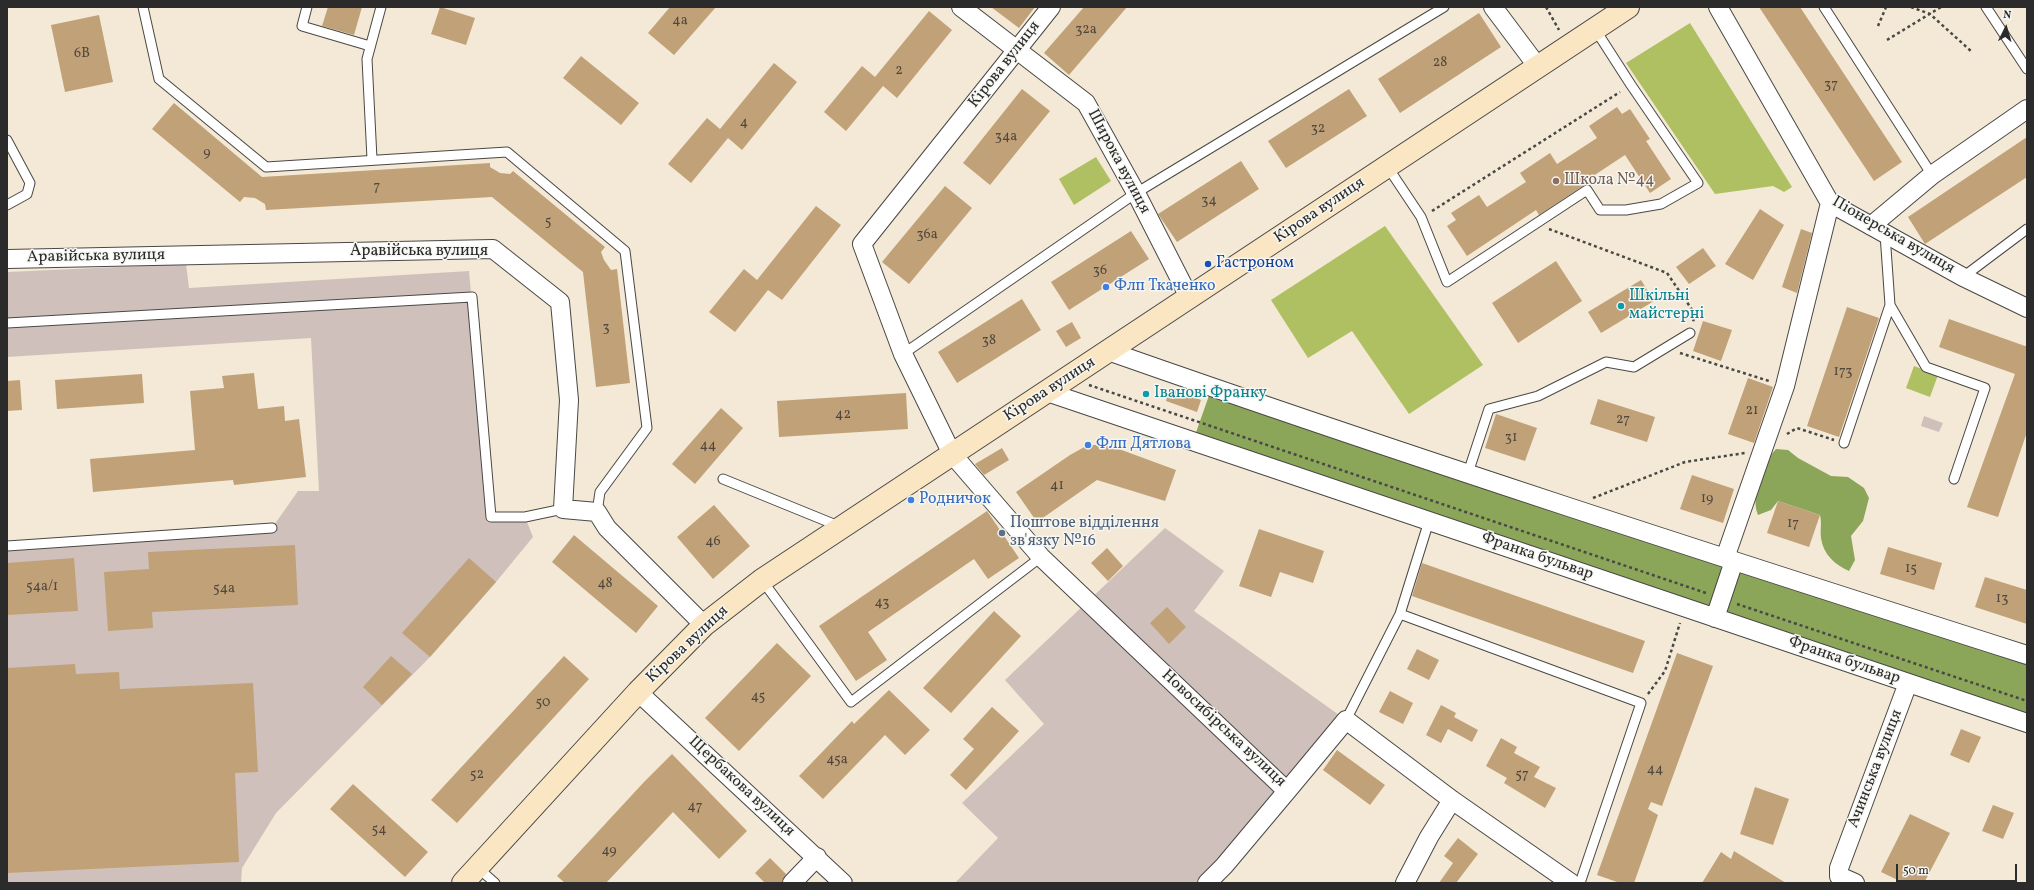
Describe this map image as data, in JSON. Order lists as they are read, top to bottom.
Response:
{
  "streets": {
    "street": [
      "Кірова вулиця",
      "Широка вулиця",
      "Піонерська вулиця",
      "Аравійська вулиця",
      "Франка бульвар",
      "Новосибірська вулиця",
      "Ачинська вулиця",
      "Щербакова вулиця"
    ]
  },
  "crossings": [
    ["Кірова вулиця", "Широка вулиця"],
    ["Кірова вулиця", "Франка бульвар"],
    ["Кірова вулиця", "Новосибірська вулиця"],
    ["Кірова вулиця", "Щербакова вулиця"],
    ["Франка бульвар", "Ачинська вулиця"]
  ],
  "places": [
    "Школа №44",
    "Гастроном",
    "Флп Ткаченко",
    "Шкільні майстерні",
    "Іванові Франку",
    "Флп Дятлова",
    "Родничок",
    "Поштове відділення зв'язку №16"
  ],
  "house_numbers": [
    "4а",
    "32а",
    "6В",
    "28",
    "2",
    "37",
    "4",
    "32",
    "34а",
    "9",
    "7",
    "34",
    "5",
    "36а",
    "36",
    "3",
    "38",
    "173",
    "21",
    "42",
    "27",
    "31",
    "44",
    "41",
    "19",
    "17",
    "46",
    "15",
    "48",
    "54а/1",
    "54а",
    "13",
    "43",
    "45",
    "50",
    "45а",
    "44",
    "52",
    "57",
    "47",
    "54",
    "49"
  ],
  "scale_bar": "50 m",
  "north": "top"
}
